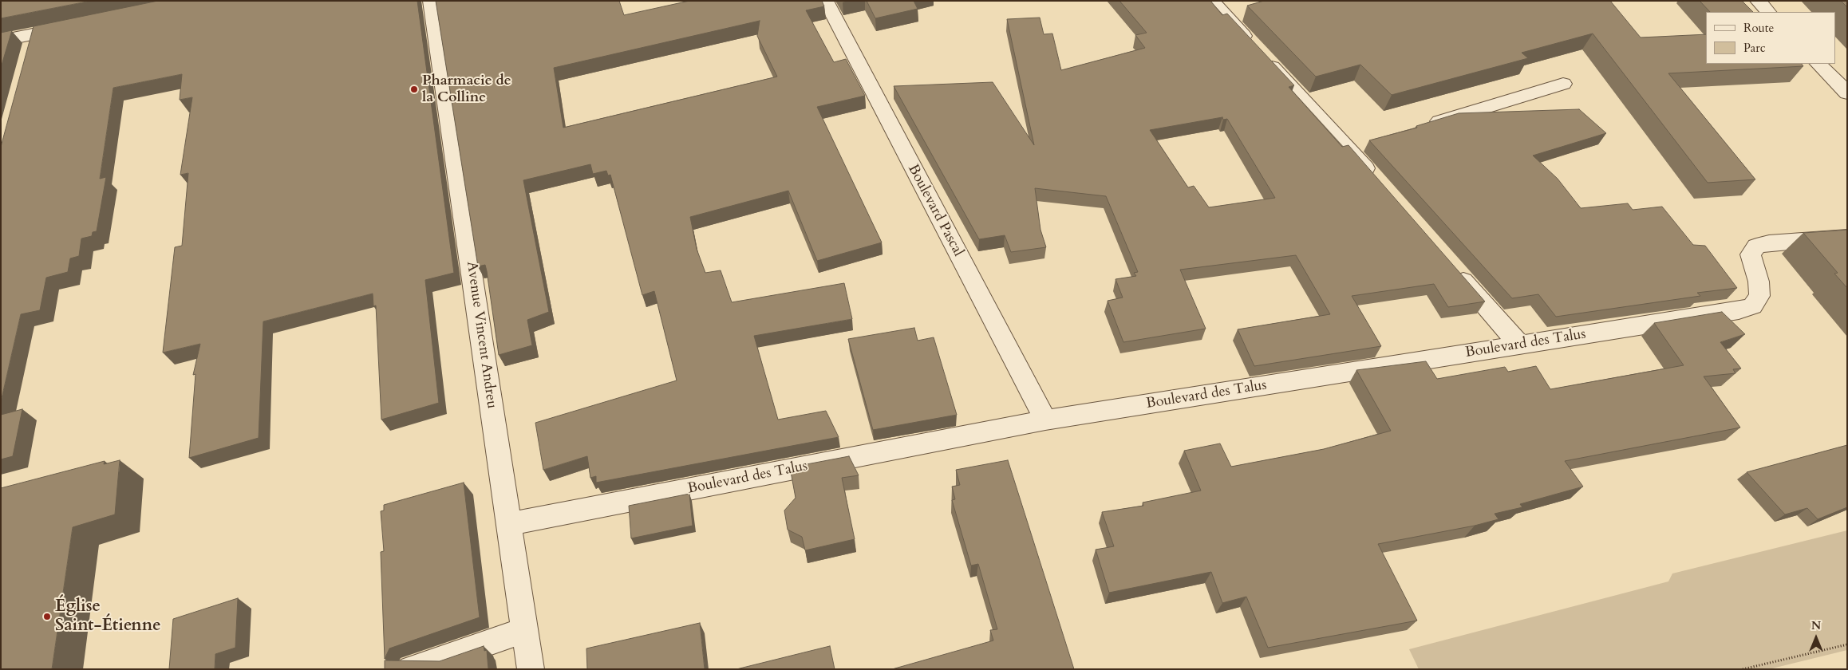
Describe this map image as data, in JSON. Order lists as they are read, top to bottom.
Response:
{
  "streets": {
    "street": ["Boulevard Pascal", "Avenue Vincent Andreu", "Boulevard des Talus"]
  },
  "crossings": [
    ["Boulevard Pascal", "Boulevard des Talus"],
    ["Avenue Vincent Andreu", "Boulevard des Talus"]
  ],
  "places": ["Pharmacie de la Colline", "Église Saint-Étienne"],
  "legend": ["Route", "Parc"],
  "north": "top"
}
